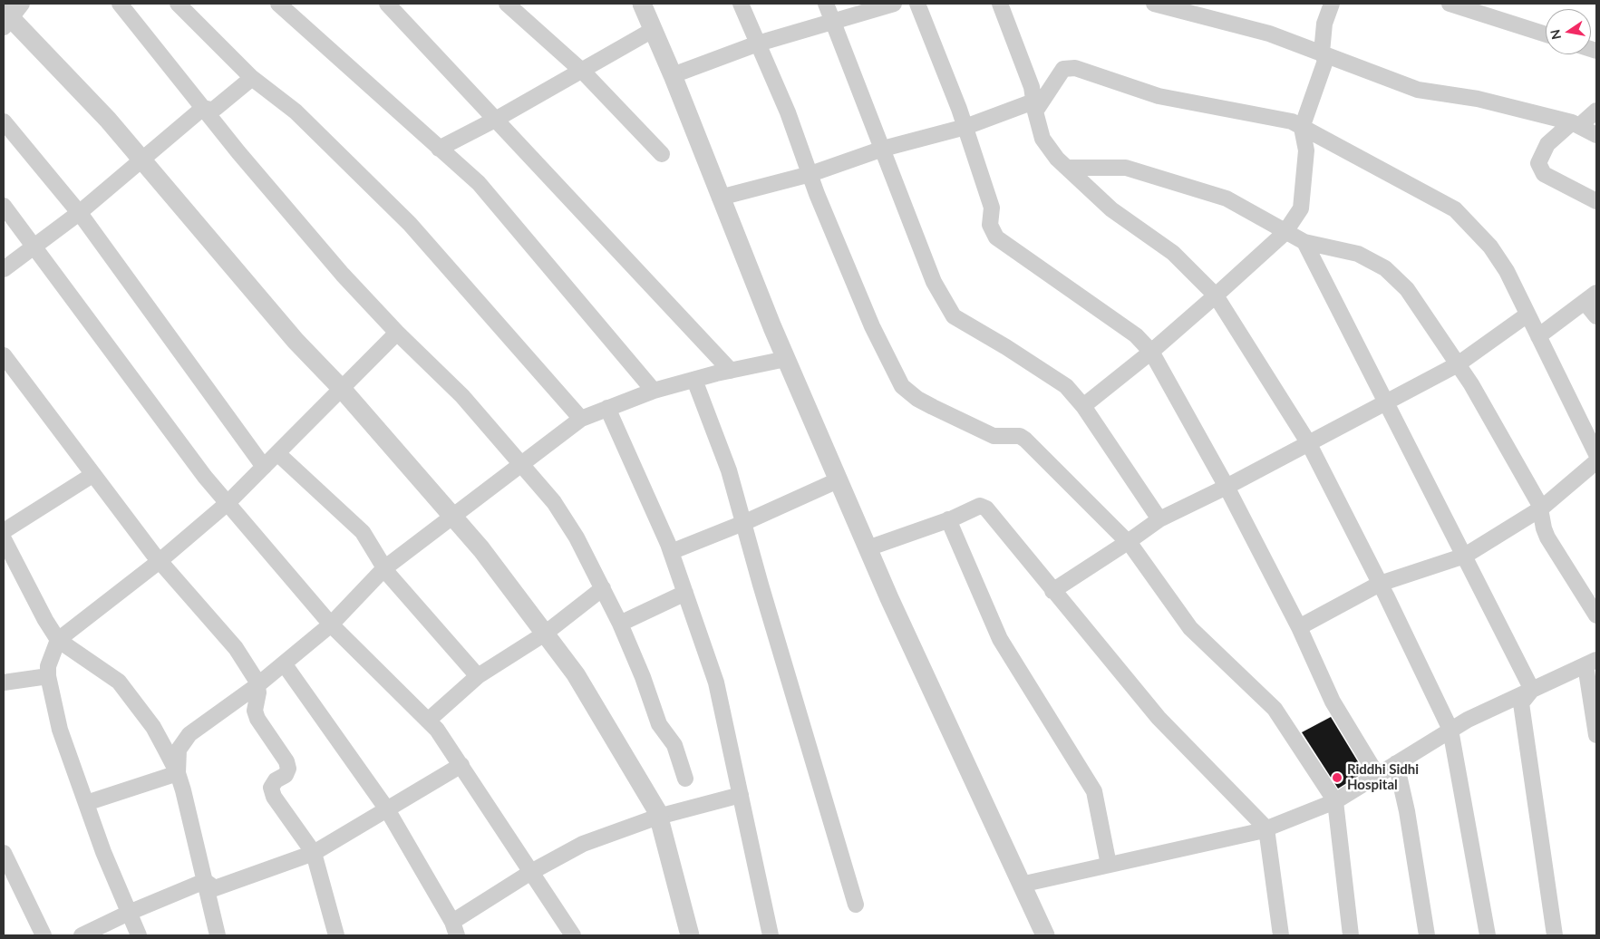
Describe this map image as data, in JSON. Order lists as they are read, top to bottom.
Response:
{
  "places": ["Riddhi Sidhi Hospital"],
  "north": "left"
}
